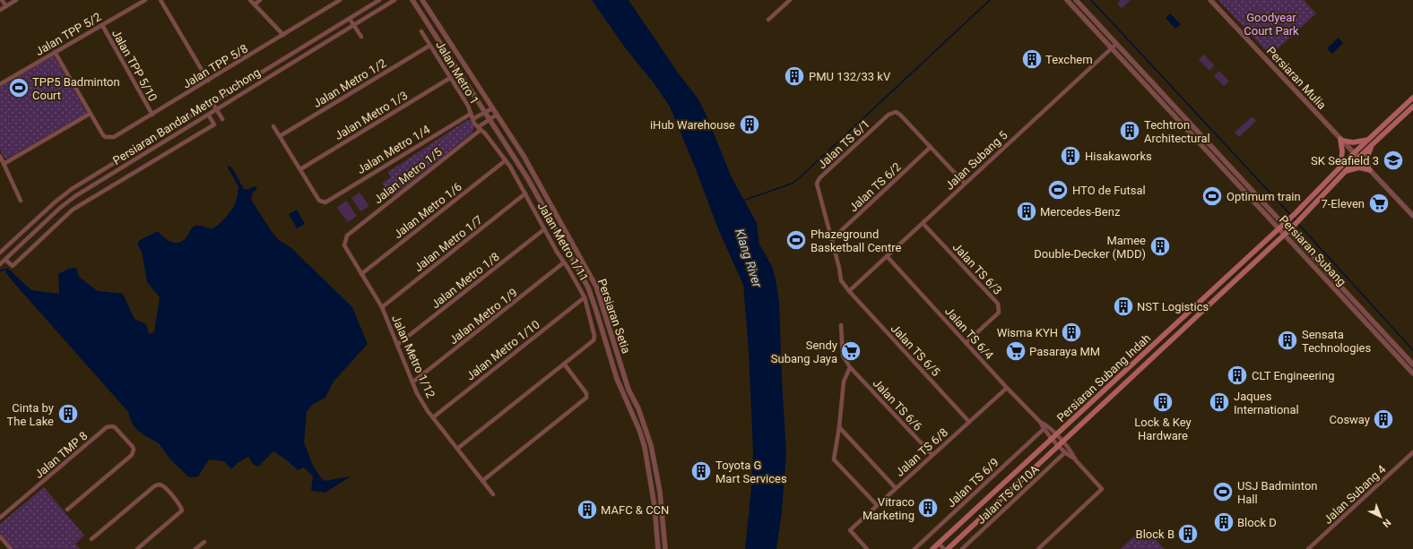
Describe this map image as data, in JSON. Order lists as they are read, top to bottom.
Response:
{
  "streets": {
    "main road": ["Persiaran Subang Indah"],
    "street": [
      "Jalan TPP 5/2",
      "Jalan TPP 5/10",
      "Jalan TPP 5/8",
      "Jalan Metro 1",
      "Persiaran Mulia",
      "Jalan Metro 1/2",
      "Jalan Metro 1/3",
      "Persiaran Bandar Metro Puchong",
      "Jalan TS 6/1",
      "Jalan Metro 1/4",
      "Jalan Subang 5",
      "Jalan Metro 1/5",
      "Jalan TS 6/2",
      "Jalan Metro 1/6",
      "Jalan Metro 1/11",
      "Jalan Metro 1/7",
      "Persiaran Subang",
      "Jalan TS 6/3",
      "Jalan Metro 1/8",
      "Jalan Metro 1/9",
      "Persiaran Setia",
      "Jalan TS 6/4",
      "Jalan Metro 1/10",
      "Jalan TS 6/5",
      "Jalan Metro 1/12",
      "Jalan TS 6/6",
      "Jalan TS 6/8",
      "Jalan TMP 8",
      "Jalan TS 6/9",
      "Jalan TS 6/10A",
      "Jalan Subang 4"
    ]
  },
  "crossings": [
    ["Jalan TPP 5/2", "Jalan TPP 5/10"],
    ["Jalan TPP 5/10", "Jalan TPP 5/8"],
    ["Jalan Metro 1", "Jalan Metro 1/2"],
    ["Jalan Metro 1", "Jalan Metro 1/3"],
    ["Jalan Metro 1", "Jalan Metro 1/4"],
    ["Jalan Metro 1", "Jalan Metro 1/11"],
    ["Persiaran Mulia", "Persiaran Subang Indah"],
    ["Jalan Metro 1/3", "Jalan Metro 1/4"],
    ["Jalan TS 6/1", "Jalan Subang 5"],
    ["Jalan TS 6/1", "Jalan TS 6/2"],
    ["Jalan TS 6/1", "Jalan TS 6/5"],
    ["Jalan Subang 5", "Persiaran Subang"],
    ["Jalan Subang 5", "Jalan TS 6/3"],
    ["Jalan Subang 5", "Jalan TS 6/4"],
    ["Jalan Subang 5", "Jalan TS 6/5"],
    ["Jalan Metro 1/5", "Jalan Metro 1/11"],
    ["Jalan Metro 1/5", "Persiaran Setia"],
    ["Jalan Metro 1/5", "Jalan Metro 1/12"],
    ["Jalan Metro 1/6", "Jalan Metro 1/11"],
    ["Jalan Metro 1/6", "Jalan Metro 1/12"],
    ["Jalan Metro 1/11", "Jalan Metro 1/7"],
    ["Jalan Metro 1/11", "Jalan Metro 1/8"],
    ["Jalan Metro 1/11", "Jalan Metro 1/9"],
    ["Jalan Metro 1/11", "Jalan Metro 1/10"],
    ["Jalan Metro 1/11", "Jalan Metro 1/12"],
    ["Jalan Metro 1/7", "Jalan Metro 1/12"],
    ["Persiaran Subang", "Persiaran Subang Indah"],
    ["Jalan TS 6/3", "Jalan TS 6/4"],
    ["Jalan Metro 1/8", "Jalan Metro 1/12"],
    ["Jalan Metro 1/9", "Jalan Metro 1/12"],
    ["Jalan TS 6/4", "Persiaran Subang Indah"],
    ["Jalan TS 6/4", "Jalan TS 6/8"],
    ["Jalan TS 6/4", "Jalan TS 6/9"],
    ["Jalan Metro 1/10", "Jalan Metro 1/12"],
    ["Jalan TS 6/5", "Jalan TS 6/8"],
    ["Jalan TS 6/6", "Jalan TS 6/8"]
  ],
  "water": ["Klang River"],
  "parks": ["Goodyear Court Park"],
  "places": {
    "building": [
      "Texchem",
      "PMU 132/33 kV",
      "iHub Warehouse",
      "Techtron Architectural",
      "Hisakaworks",
      "Mercedes-Benz",
      "Mamee Double-Decker (MDD)",
      "NST Logistics",
      "Wisma KYH",
      "Sensata Technologies",
      "CLT Engineering",
      "Lock & Key Hardware",
      "Jaques International",
      "Cinta by The Lake",
      "Cosway",
      "Toyota G Mart Services",
      "Vitraco Marketing",
      "MAFC & CCN",
      "Block D",
      "Block B"
    ],
    "sports": [
      "TPP5 Badminton Court",
      "HTO de Futsal",
      "Optimum train",
      "Phazeground Basketball Centre",
      "USJ Badminton Hall"
    ],
    "school or university": ["SK Seafield 3"],
    "supermarket": ["7-Eleven", "Sendy Subang Jaya", "Pasaraya MM"]
  },
  "north": "bottom right"
}
